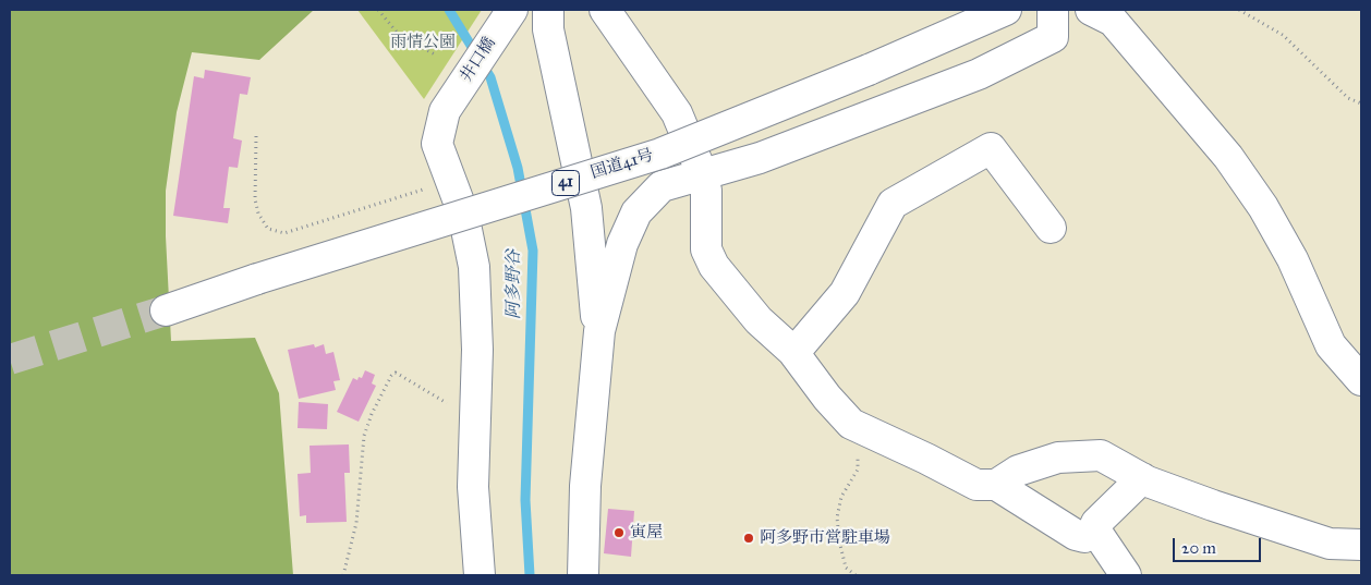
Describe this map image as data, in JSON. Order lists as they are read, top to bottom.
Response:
{
  "streets": {
    "main road": ["井口橋", "国道41号", "41"]
  },
  "water": ["阿多野谷"],
  "parks": ["雨情公園"],
  "places": ["寅屋", "阿多野市営駐車場"],
  "scale_bar": "20 m"
}
